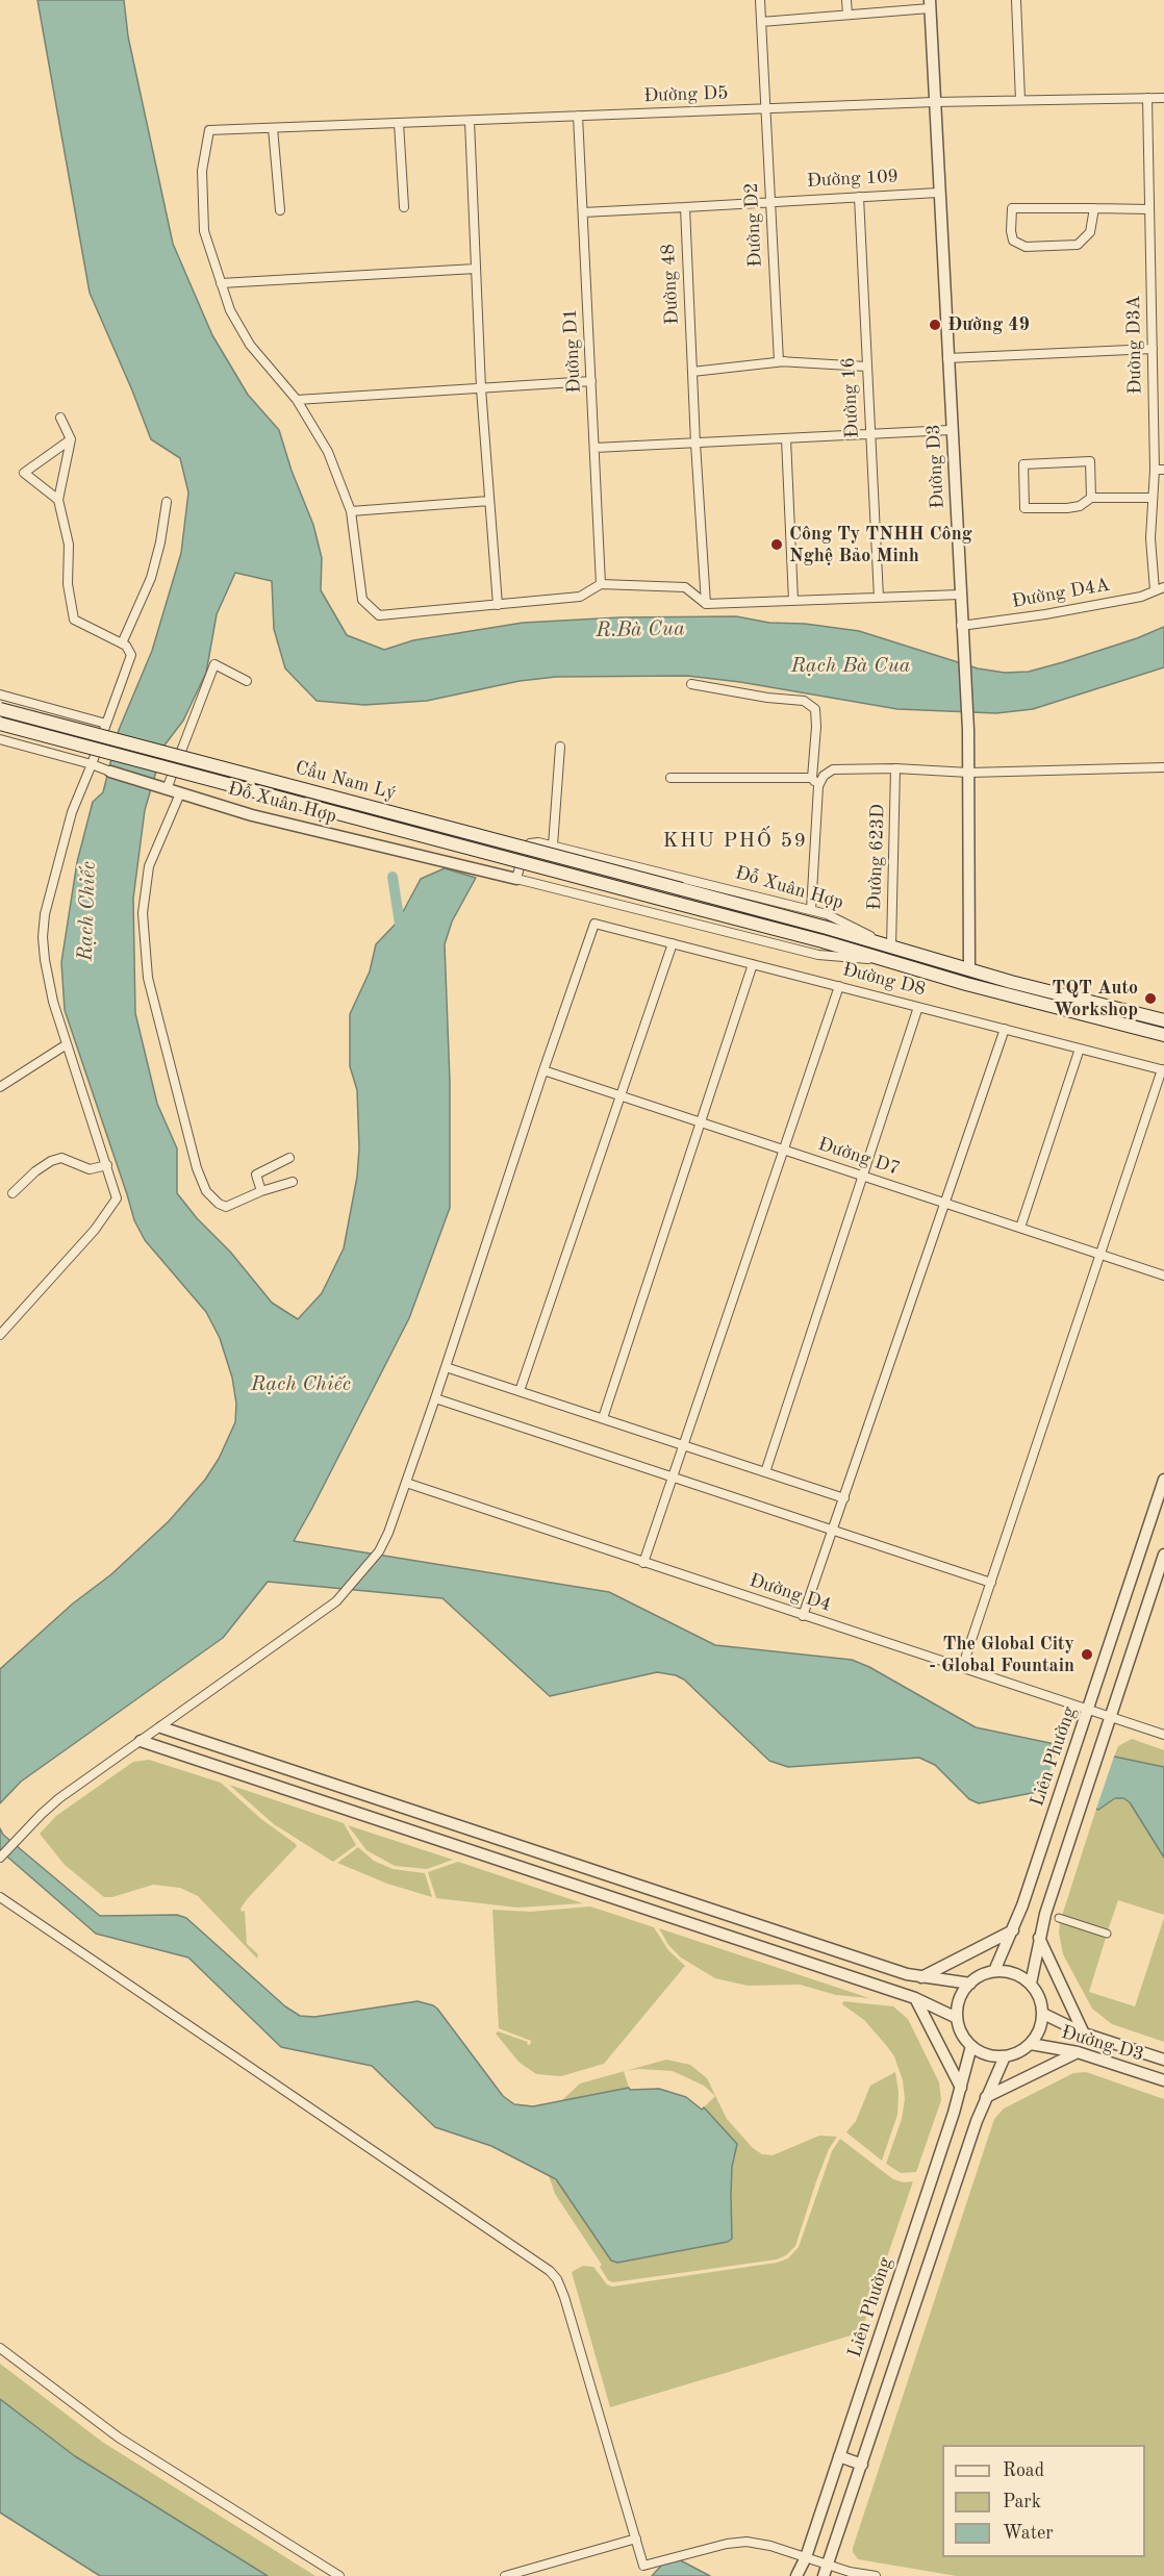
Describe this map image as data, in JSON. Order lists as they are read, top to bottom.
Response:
{
  "streets": {
    "main road": ["Cầu Nam Lý", "Đỗ Xuân Hợp"],
    "street": [
      "Đường D5",
      "Đường 109",
      "Đường D2",
      "Đường 48",
      "Đường D3A",
      "Đường D1",
      "Đường 16",
      "Đường D3",
      "Đường D4A",
      "Đường 623D",
      "Đường D8",
      "Đường D7",
      "Đường D4",
      "Liên Phường"
    ]
  },
  "crossings": [
    ["Đường D5", "Đường D2"],
    ["Đường D5", "Đường D3A"],
    ["Đường D5", "Đường D1"],
    ["Đường D5", "Đường D3"],
    ["Đường 109", "Đường D2"],
    ["Đường 109", "Đường 16"],
    ["Đường 109", "Đường D3"],
    ["Đường D3A", "Đường D4A"],
    ["Đường D3", "Đường D4A"],
    ["Đường D3", "Đỗ Xuân Hợp"],
    ["Đường D3", "Liên Phường"],
    ["Cầu Nam Lý", "Đỗ Xuân Hợp"],
    ["Đỗ Xuân Hợp", "Đường 623D"],
    ["Đường D8", "Đường D7"],
    ["Đường D4", "Liên Phường"]
  ],
  "districts": ["KHU PHỐ 59"],
  "water": ["R.Bà Cua", "Rạch Bà Cua", "Rạch Chiếc"],
  "places": [
    "Đường 49",
    "Công Ty TNHH Công Nghệ Bảo Minh",
    "TQT Auto Workshop",
    "The Global City - Global Fountain"
  ],
  "legend": ["Road", "Park", "Water"]
}
